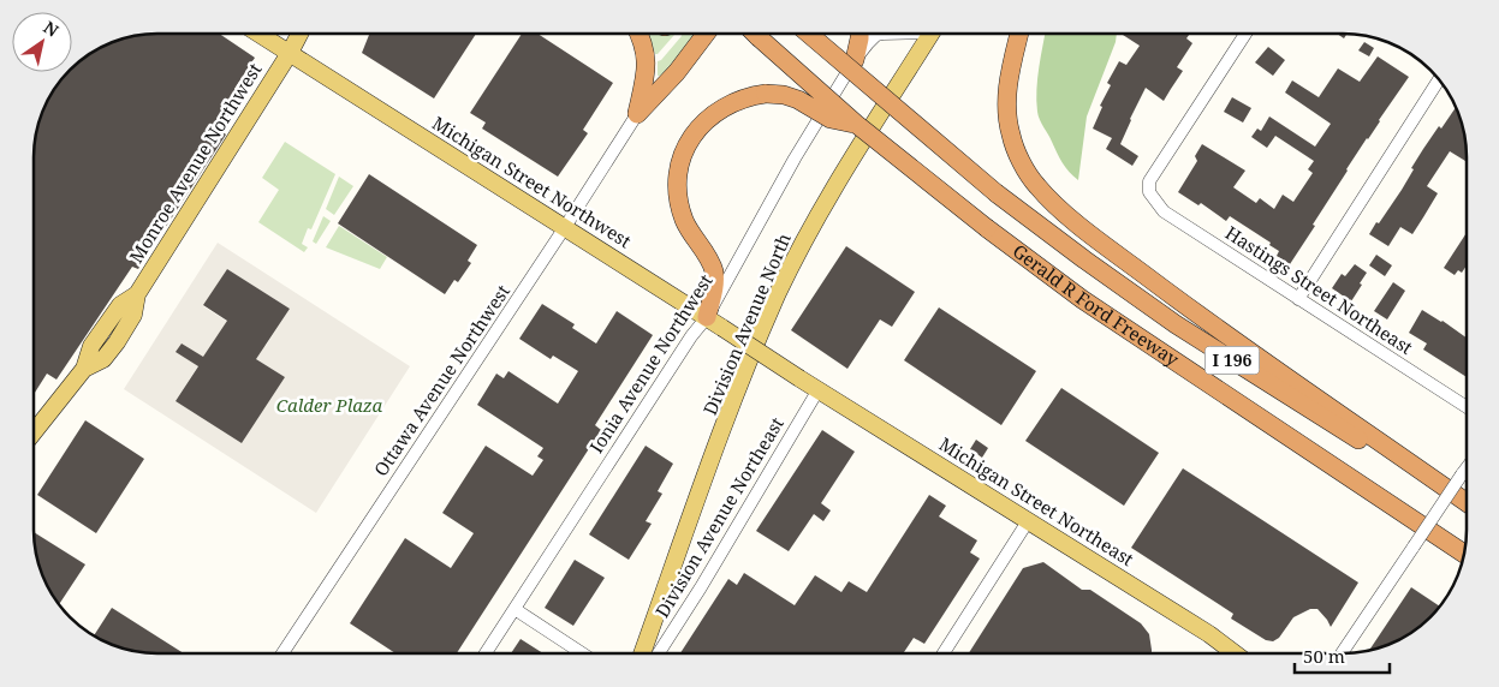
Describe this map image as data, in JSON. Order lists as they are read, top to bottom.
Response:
{
  "streets": {
    "highway": ["Gerald R Ford Freeway", "I 196"],
    "main road": [
      "Monroe Avenue Northwest",
      "Michigan Street Northwest",
      "Division Avenue North",
      "Michigan Street Northeast"
    ],
    "street": [
      "Hastings Street Northeast",
      "Ionia Avenue Northwest",
      "Ottawa Avenue Northwest",
      "Division Avenue Northeast"
    ]
  },
  "crossings": [
    ["Monroe Avenue Northwest", "Michigan Street Northwest"],
    ["Michigan Street Northwest", "Ionia Avenue Northwest"],
    ["Michigan Street Northwest", "Ottawa Avenue Northwest"],
    ["Michigan Street Northwest", "Michigan Street Northeast"],
    ["Michigan Street Northeast", "Division Avenue Northeast"]
  ],
  "parks": ["Calder Plaza"],
  "scale_bar": "50 m",
  "north": "top right"
}
